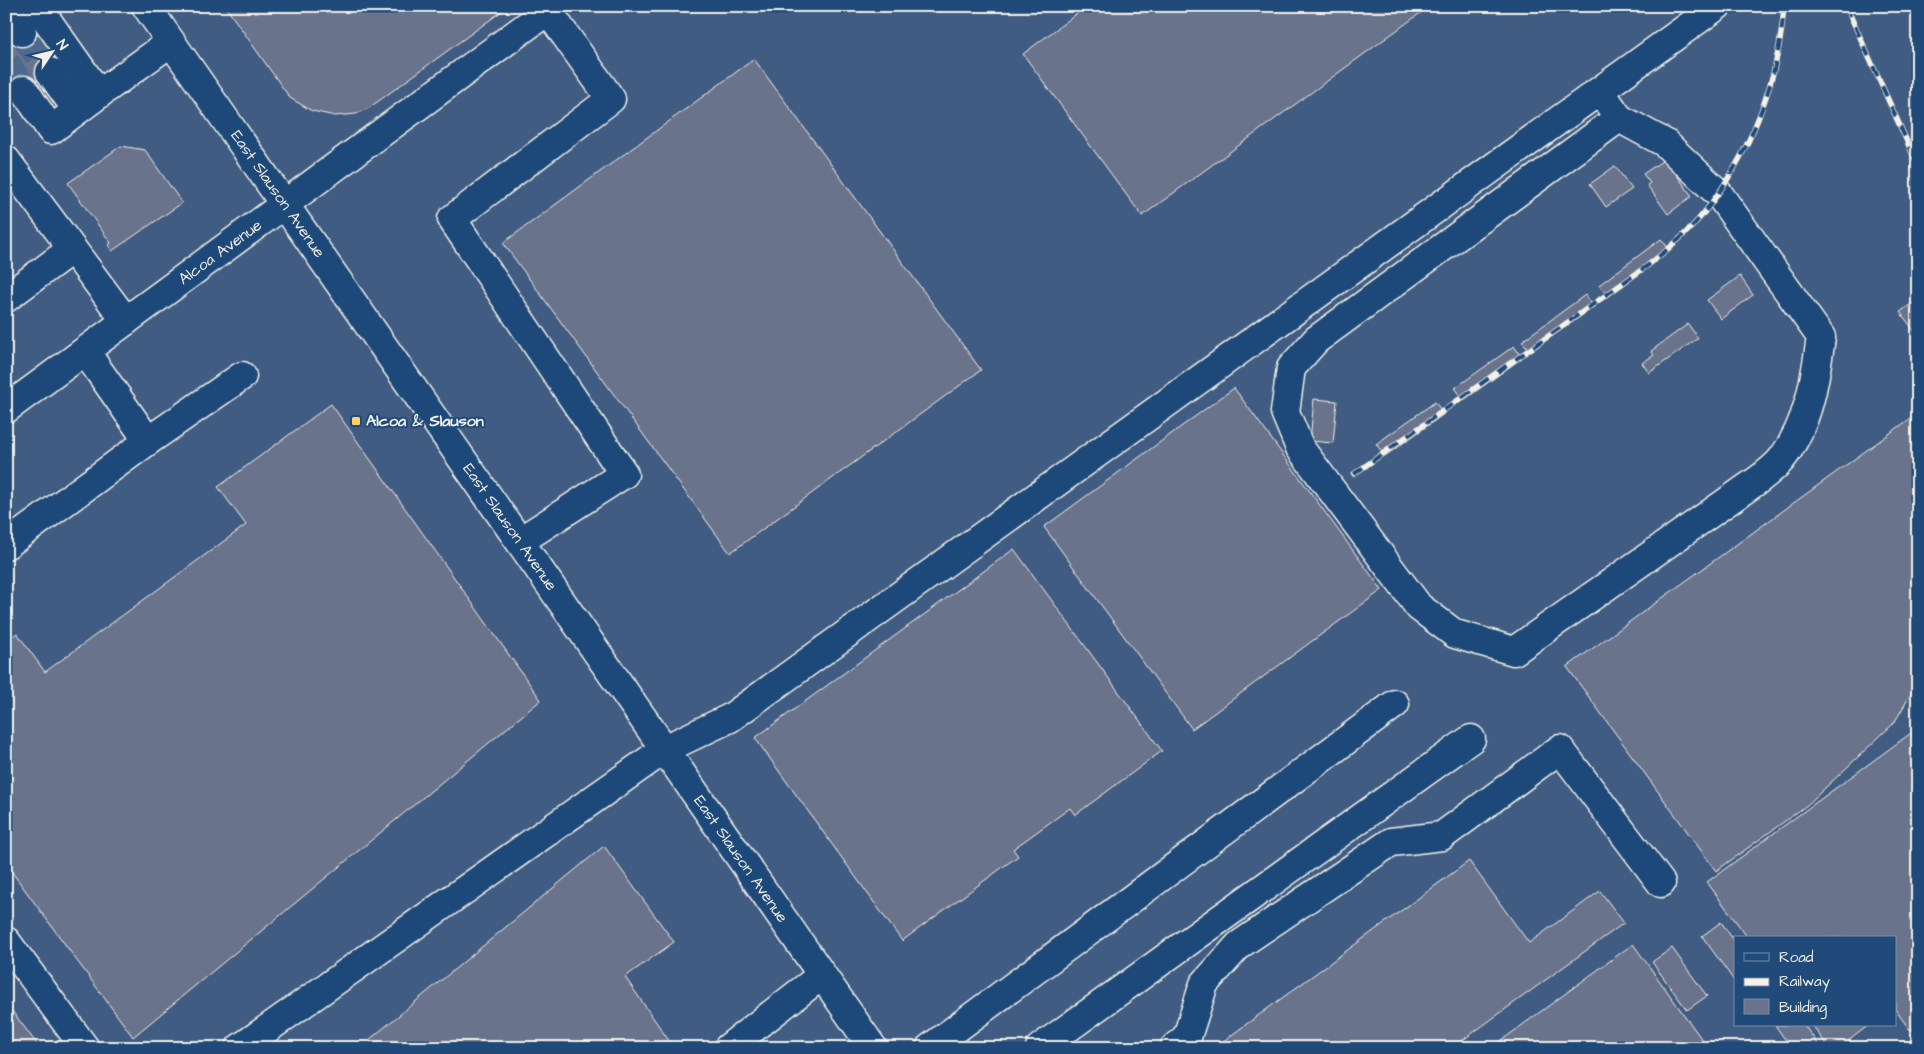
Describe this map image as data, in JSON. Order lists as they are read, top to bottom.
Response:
{
  "streets": {
    "main road": ["East Slauson Avenue", "Alcoa Avenue"]
  },
  "crossings": [
    ["East Slauson Avenue", "Alcoa Avenue"]
  ],
  "places": {
    "transit": ["Alcoa & Slauson"]
  },
  "legend": ["Road", "Railway", "Building"],
  "north": "top right"
}
